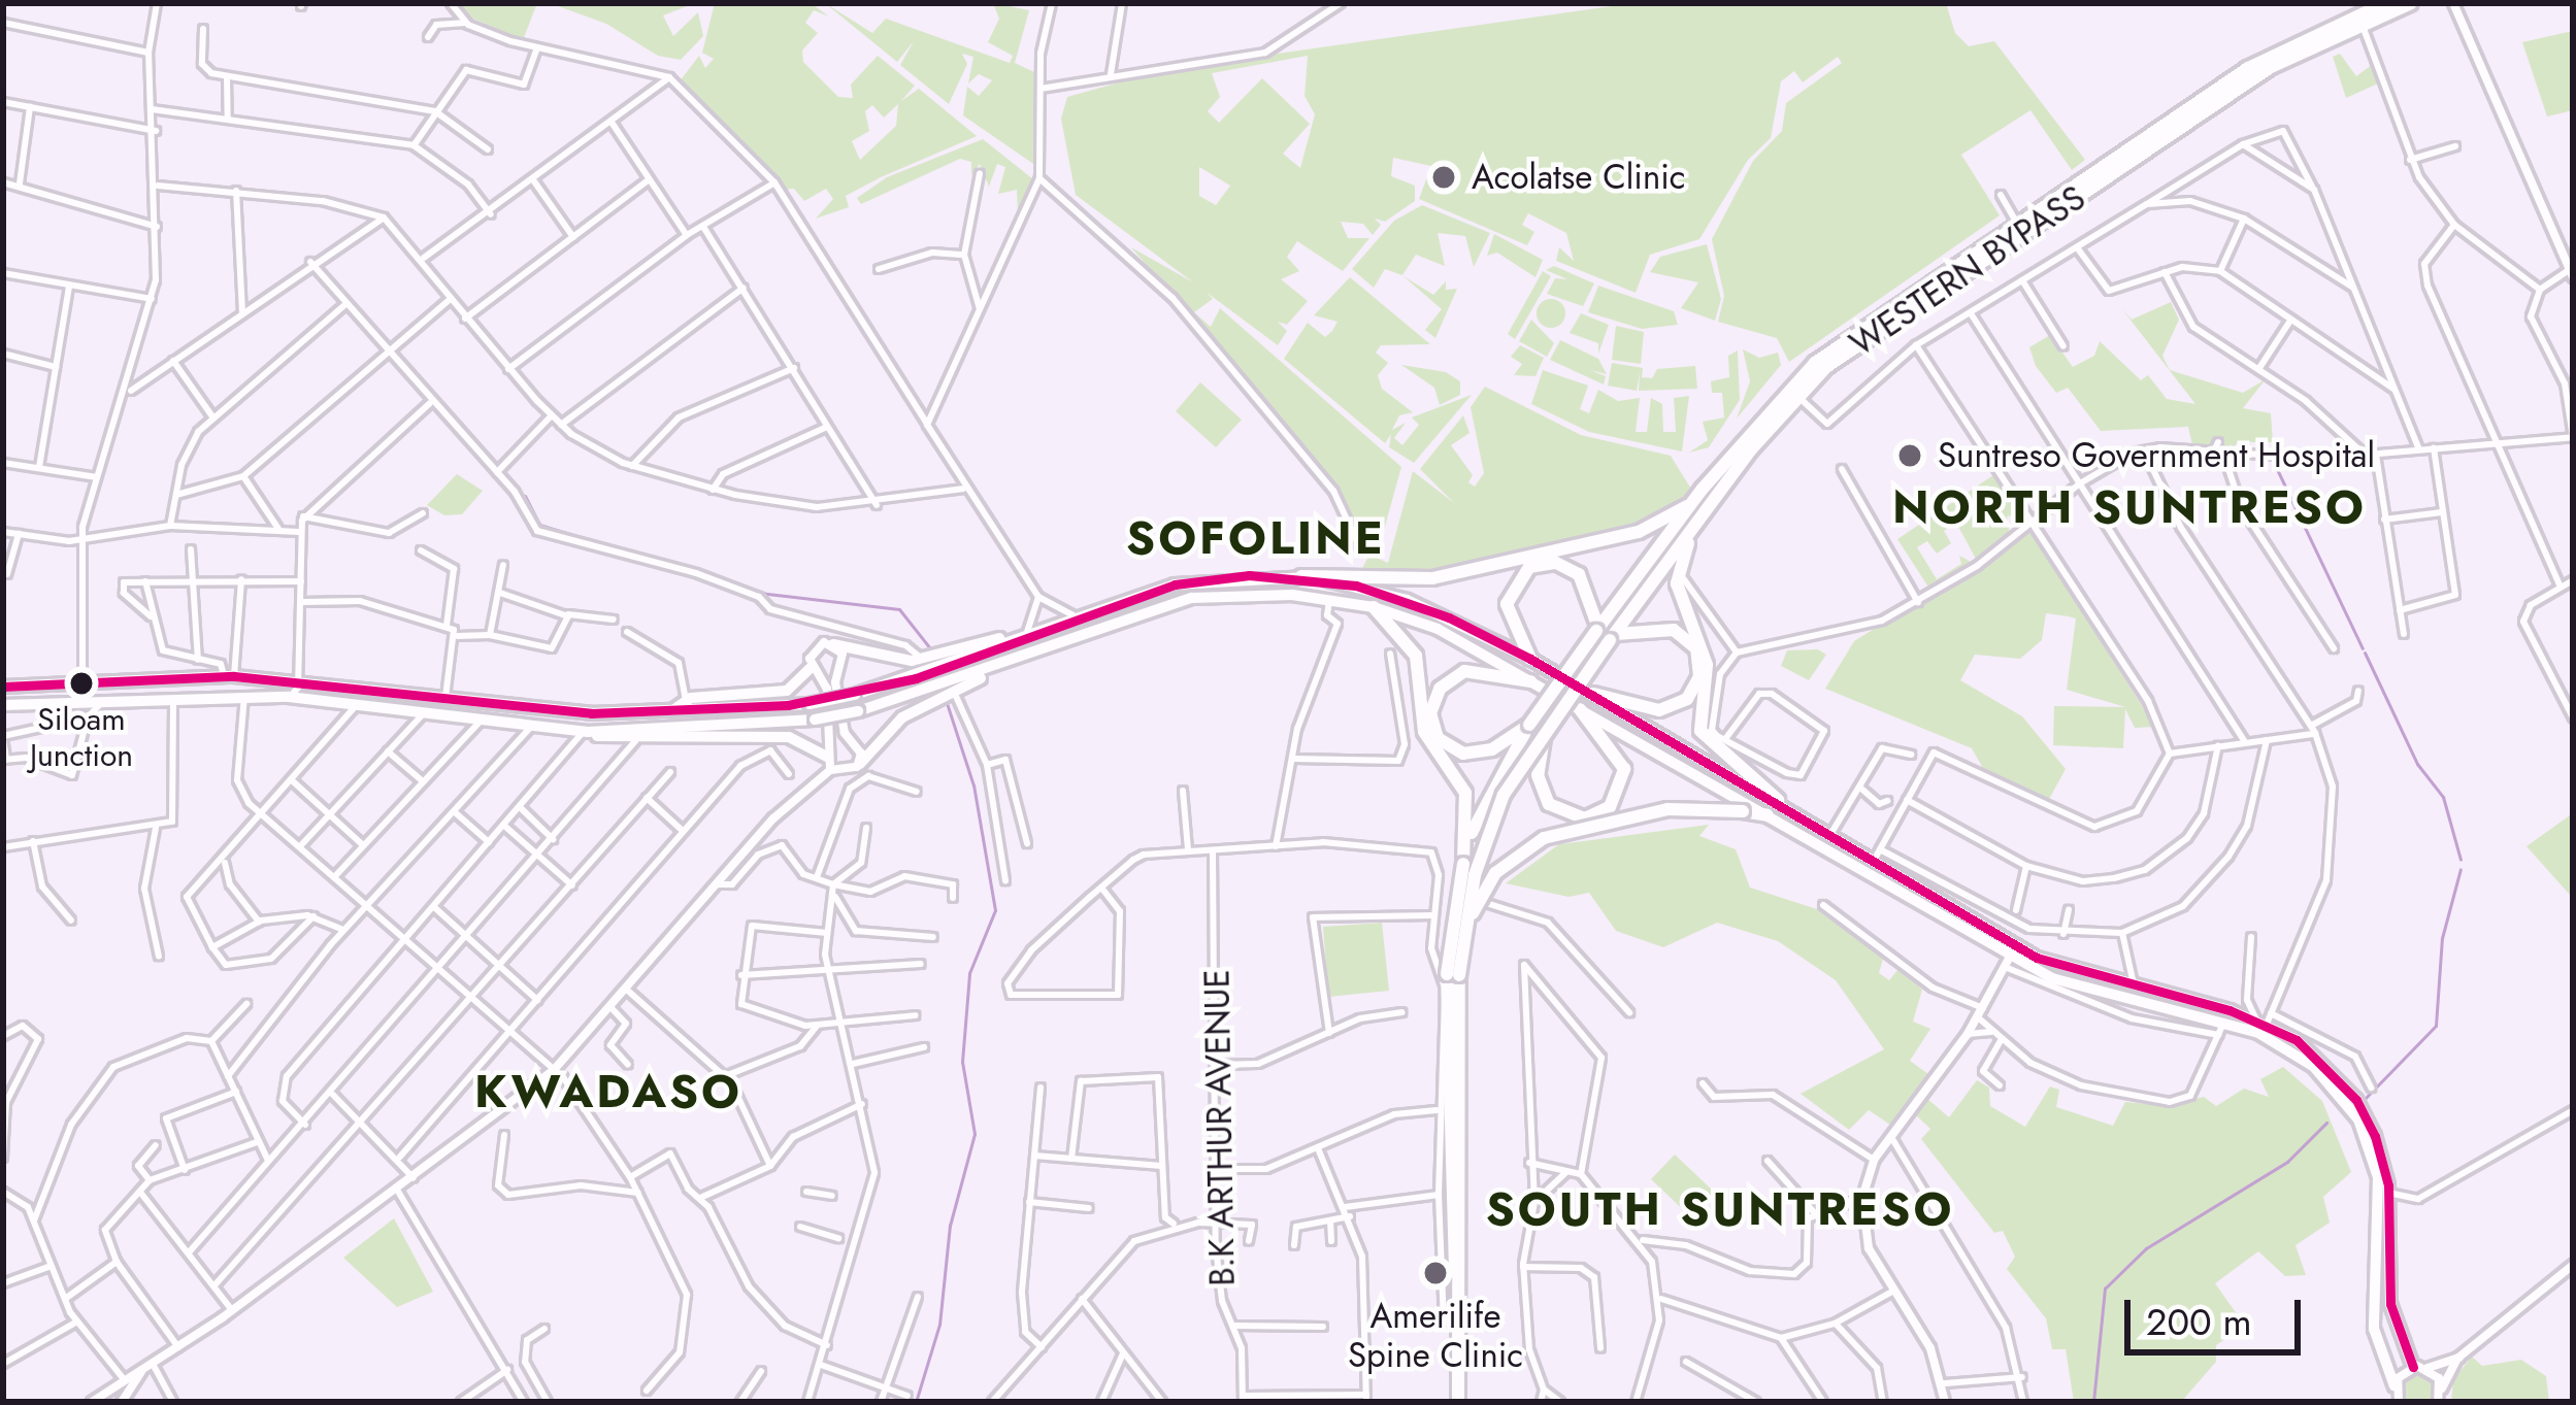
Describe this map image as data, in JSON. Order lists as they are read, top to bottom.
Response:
{
  "streets": {
    "highway": ["WESTERN BYPASS"],
    "street": ["B.K ARTHUR AVENUE"]
  },
  "districts": [
    "NORTH SUNTRESO",
    "SOFOLINE",
    "KWADASO",
    "SOUTH SUNTRESO"
  ],
  "places": [
    "Acolatse Clinic",
    "Suntreso Government Hospital",
    "Siloam Junction",
    "Amerilife Spine Clinic"
  ],
  "scale_bar": "200 m"
}
